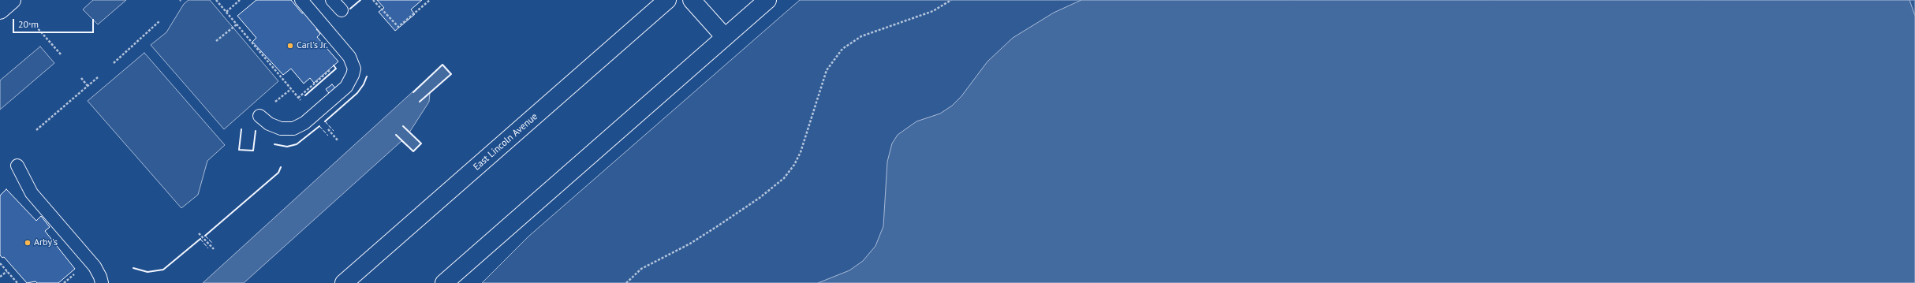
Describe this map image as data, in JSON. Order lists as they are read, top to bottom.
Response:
{
  "streets": {
    "main road": ["East Lincoln Avenue"]
  },
  "places": ["Carl's Jr.", "Arby's"],
  "scale_bar": "20 m"
}
